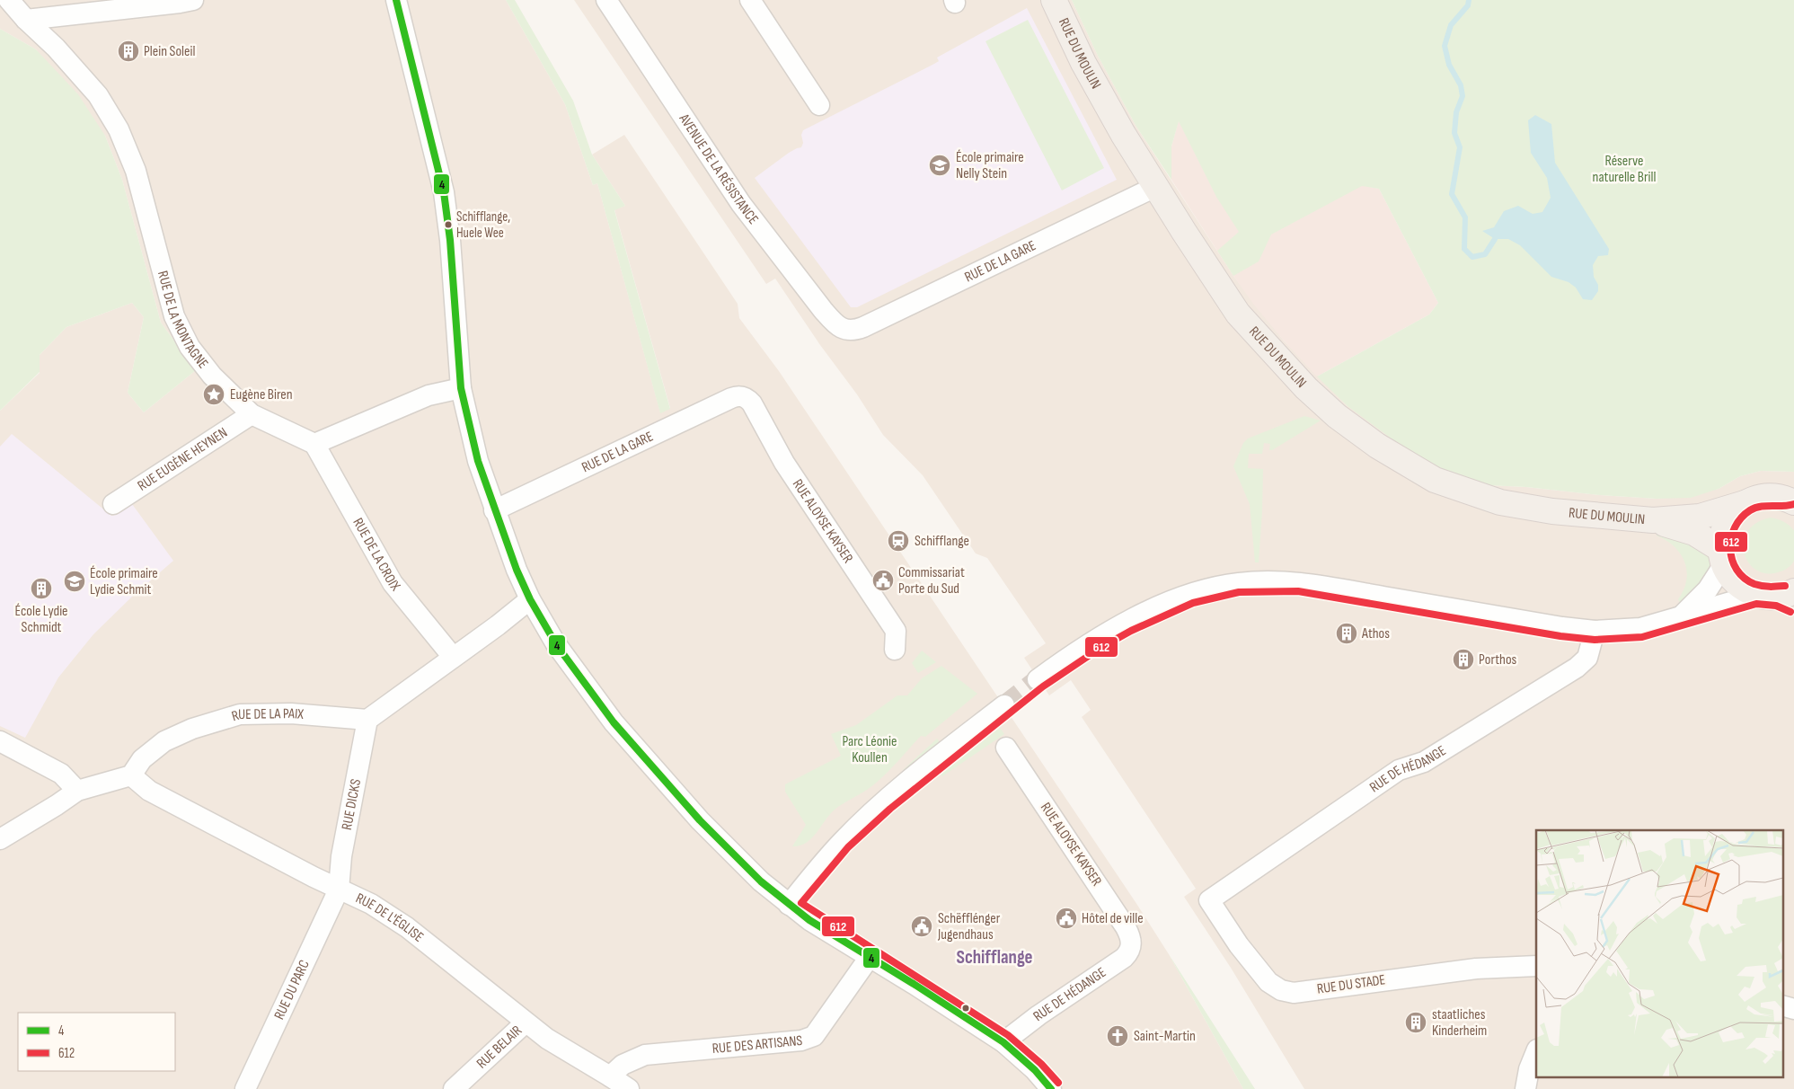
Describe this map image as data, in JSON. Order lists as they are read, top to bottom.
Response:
{
  "streets": {
    "main road": ["RUE DU MOULIN"],
    "street": [
      "AVENUE DE LA RÉSISTANCE",
      "RUE DE LA GARE",
      "RUE DE LA MONTAGNE",
      "RUE EUGÈNE HEYNEN",
      "RUE ALOYSE KAYSER",
      "RUE DE LA CROIX",
      "RUE DE LA PAIX",
      "RUE DE HÉDANGE",
      "RUE DICKS",
      "RUE DE L'ÉGLISE",
      "RUE DU STADE",
      "RUE DU PARC",
      "RUE DES ARTISANS",
      "RUE BELAIR"
    ]
  },
  "crossings": [
    ["RUE DU MOULIN", "RUE DE LA GARE"],
    ["AVENUE DE LA RÉSISTANCE", "RUE DE LA GARE"],
    ["RUE DE LA GARE", "RUE ALOYSE KAYSER"],
    ["RUE DE LA MONTAGNE", "RUE EUGÈNE HEYNEN"],
    ["RUE DE LA MONTAGNE", "RUE DE LA CROIX"],
    ["RUE ALOYSE KAYSER", "RUE DE HÉDANGE"],
    ["RUE DE LA PAIX", "RUE DICKS"],
    ["RUE DE LA PAIX", "RUE DE L'ÉGLISE"],
    ["RUE DE HÉDANGE", "RUE DU STADE"],
    ["RUE DICKS", "RUE DE L'ÉGLISE"],
    ["RUE DICKS", "RUE DU PARC"],
    ["RUE DE L'ÉGLISE", "RUE DU PARC"],
    ["RUE DE L'ÉGLISE", "RUE DES ARTISANS"],
    ["RUE DE L'ÉGLISE", "RUE BELAIR"]
  ],
  "districts": ["Schifflange"],
  "parks": ["Réserve naturelle Brill", "Parc Léonie Koullen"],
  "places": {
    "building": [
      "Plein Soleil",
      "École Lydie Schmidt",
      "Athos",
      "Porthos",
      "staatliches Kinderheim"
    ],
    "school or university": ["École primaire Nelly Stein", "École primaire Lydie Schmit"],
    "other": ["Schifflange, Huele Wee"],
    "place": ["Eugène Biren"],
    "station": ["Schifflange"],
    "public building": ["Commissariat Porte du Sud", "Hôtel de ville", "Schëfflénger Jugendhaus"],
    "church": ["Saint-Martin"]
  },
  "lines": ["transit line 4", "transit line 612"],
  "legend": ["4", "612"]
}
